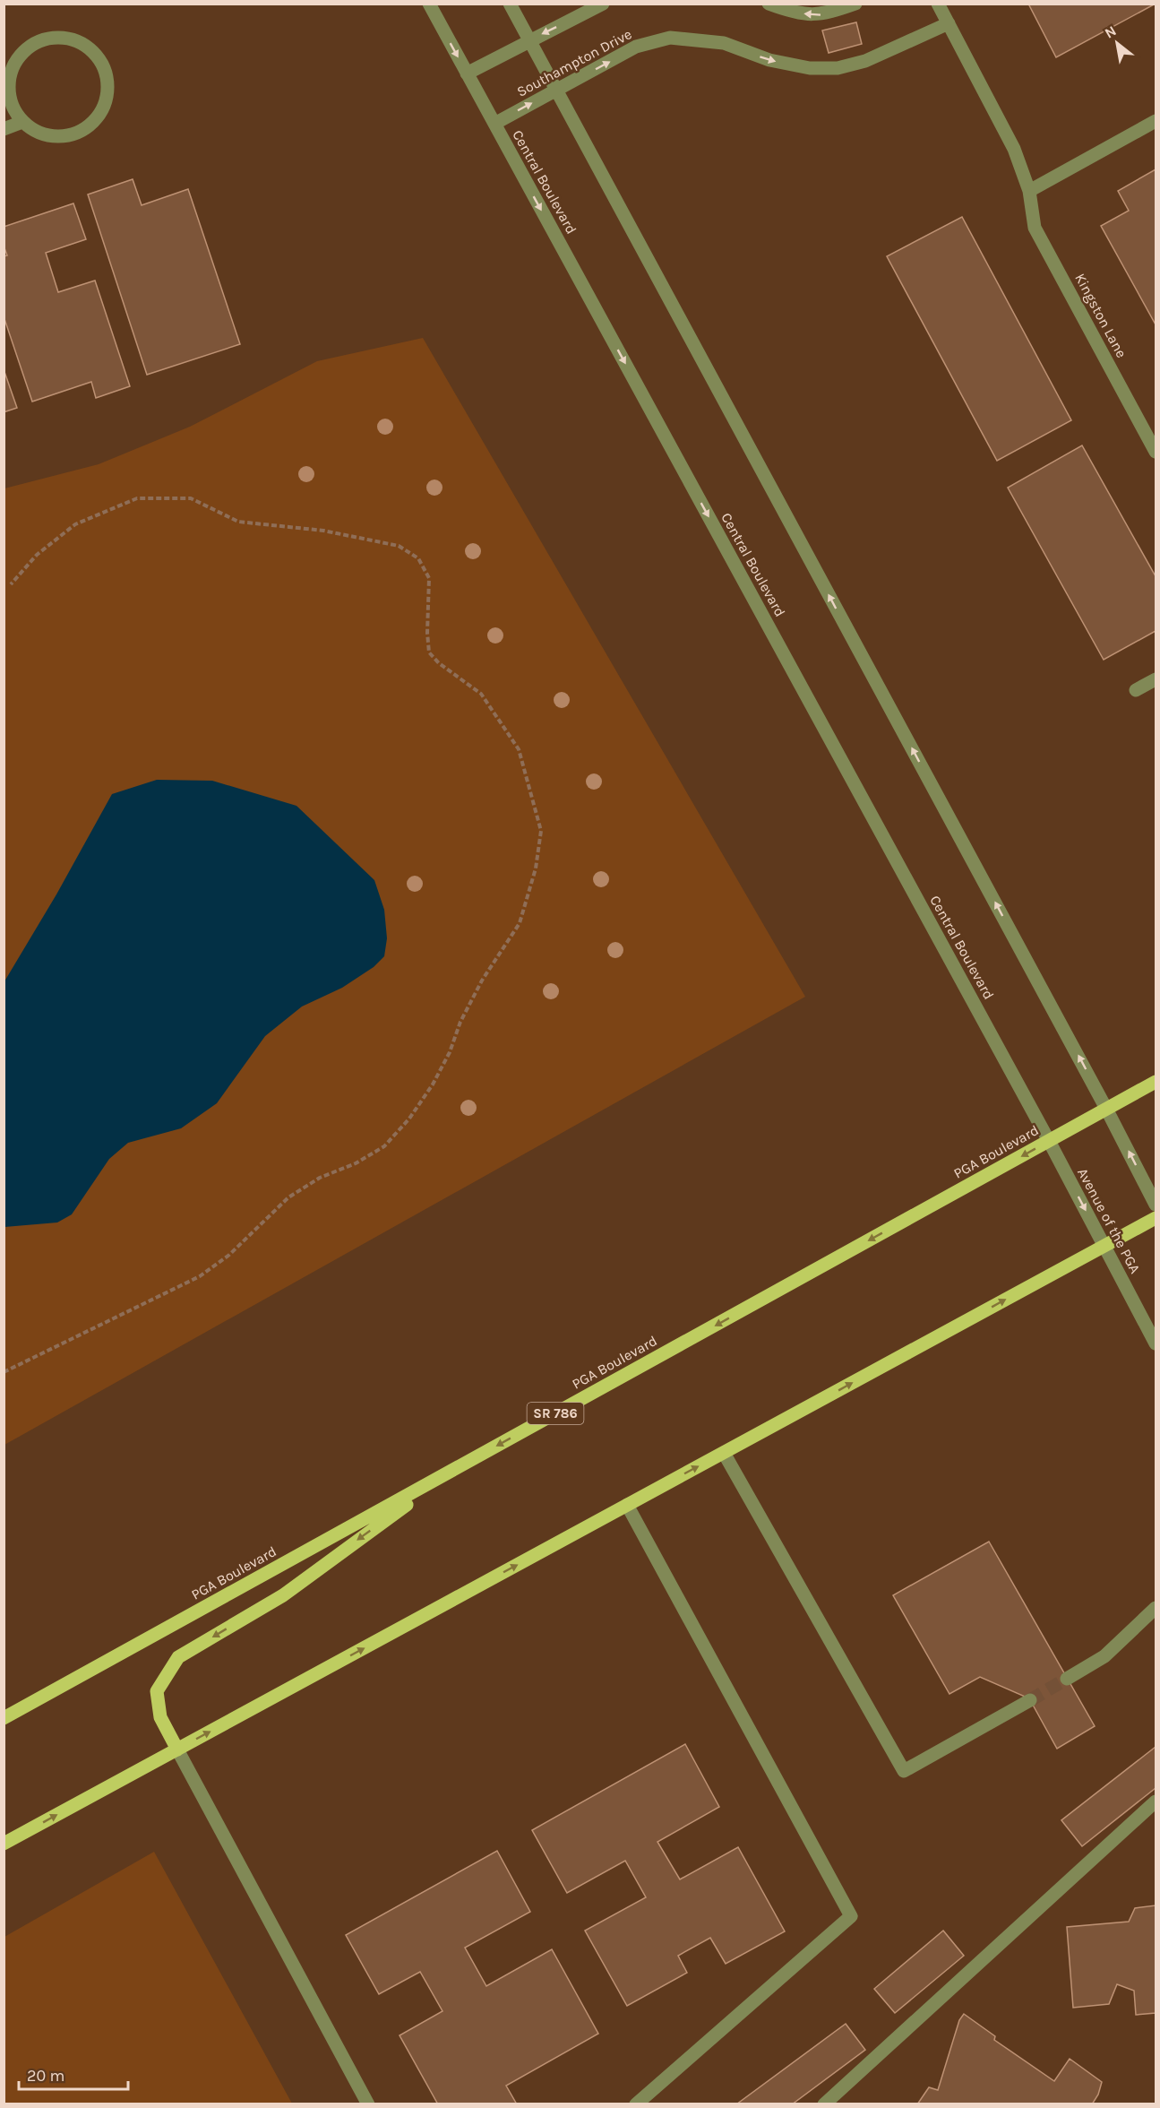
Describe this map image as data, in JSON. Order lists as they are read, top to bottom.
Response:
{
  "streets": {
    "main road": ["PGA Boulevard", "SR 786"],
    "street": [
      "Southampton Drive",
      "Central Boulevard",
      "Kingston Lane",
      "Avenue of the PGA"
    ]
  },
  "crossings": [
    ["Southampton Drive", "Central Boulevard"],
    ["Southampton Drive", "Kingston Lane"],
    ["Central Boulevard", "PGA Boulevard"],
    ["Central Boulevard", "Avenue of the PGA"],
    ["PGA Boulevard", "Avenue of the PGA"]
  ],
  "scale_bar": "20 m",
  "north": "top left"
}
